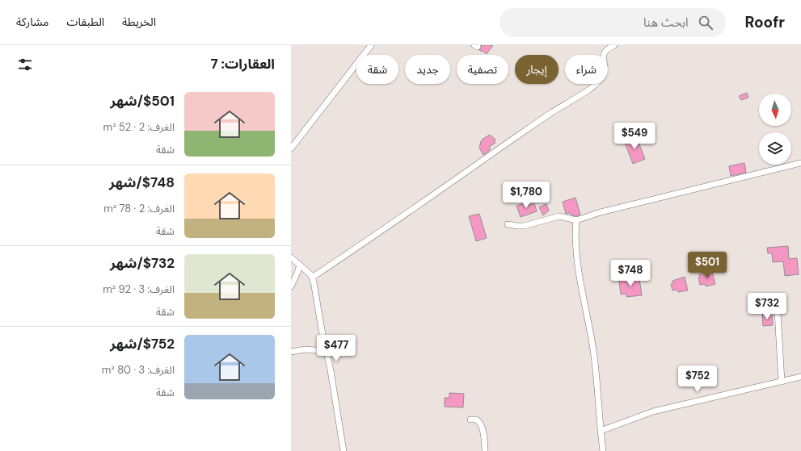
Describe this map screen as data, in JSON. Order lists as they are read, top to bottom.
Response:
{
  "north": "bottom",
  "page": {
    "header": "Roofr",
    "search": "ابحث هنا",
    "nav": ["الخريطة", "الطبقات", "مشاركة"],
    "heading": "العقارات: 7",
    "chip": [
      "شراء",
      "إيجار",
      "تصفية",
      "جديد",
      "شقة"
    ],
    "list": [
      {
        "name": "$501/شهر",
        "note": "الغرف: 2 · 52 m² · شقة"
      },
      {
        "name": "$748/شهر",
        "note": "الغرف: 2 · 78 m² · شقة"
      },
      {
        "name": "$732/شهر",
        "note": "الغرف: 3 · 92 m² · شقة"
      },
      {
        "name": "$752/شهر",
        "note": "الغرف: 3 · 80 m² · شقة"
      }
    ],
    "price": [
      "$549",
      "$1,780",
      "$501",
      "$748",
      "$732",
      "$477",
      "$752"
    ]
  }
}
